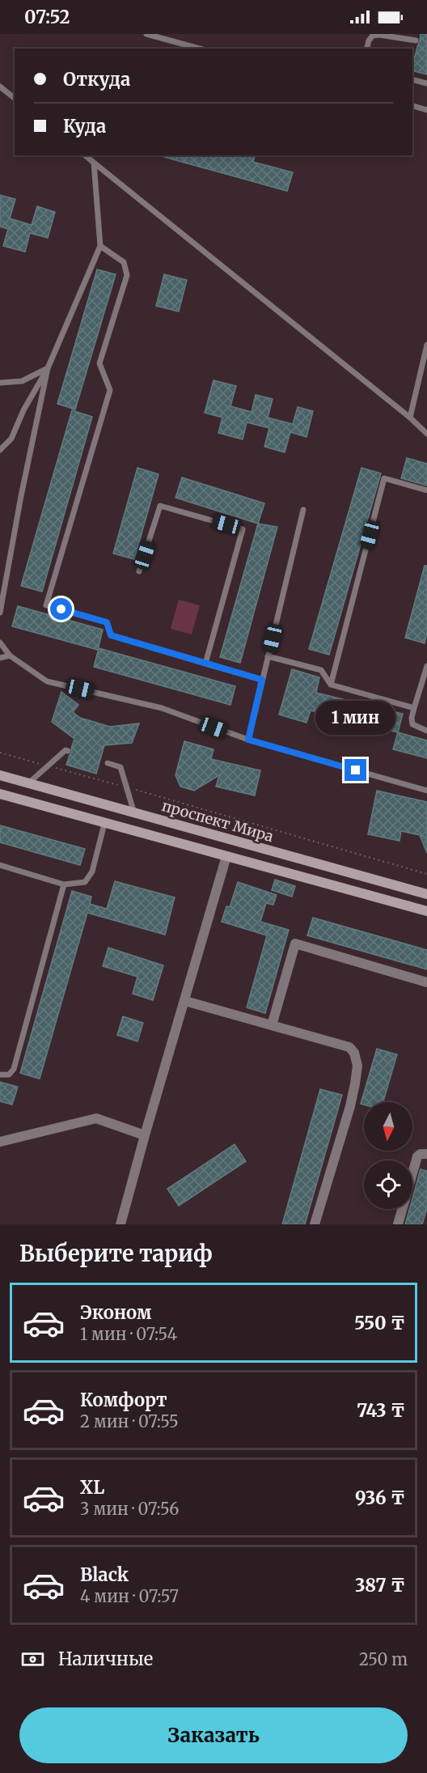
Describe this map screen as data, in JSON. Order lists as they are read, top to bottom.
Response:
{
  "streets": {
    "main road": ["проспект Мира"]
  },
  "north": "bottom",
  "page": {
    "status": "07:52",
    "banner": ["Откуда", "Куда"],
    "bubble": "1 мин",
    "heading": "Выберите тариф",
    "list": [
      {
        "name": "Эконом",
        "note": "1 мин · 07:54",
        "value": "550 ₸"
      },
      {
        "name": "Комфорт",
        "note": "2 мин · 07:55",
        "value": "743 ₸"
      },
      {
        "name": "XL",
        "note": "3 мин · 07:56",
        "value": "936 ₸"
      },
      {
        "name": "Black",
        "note": "4 мин · 07:57",
        "value": "387 ₸"
      }
    ],
    "pay": ["Наличные", "250 m"],
    "buttons": "Заказать"
  }
}
